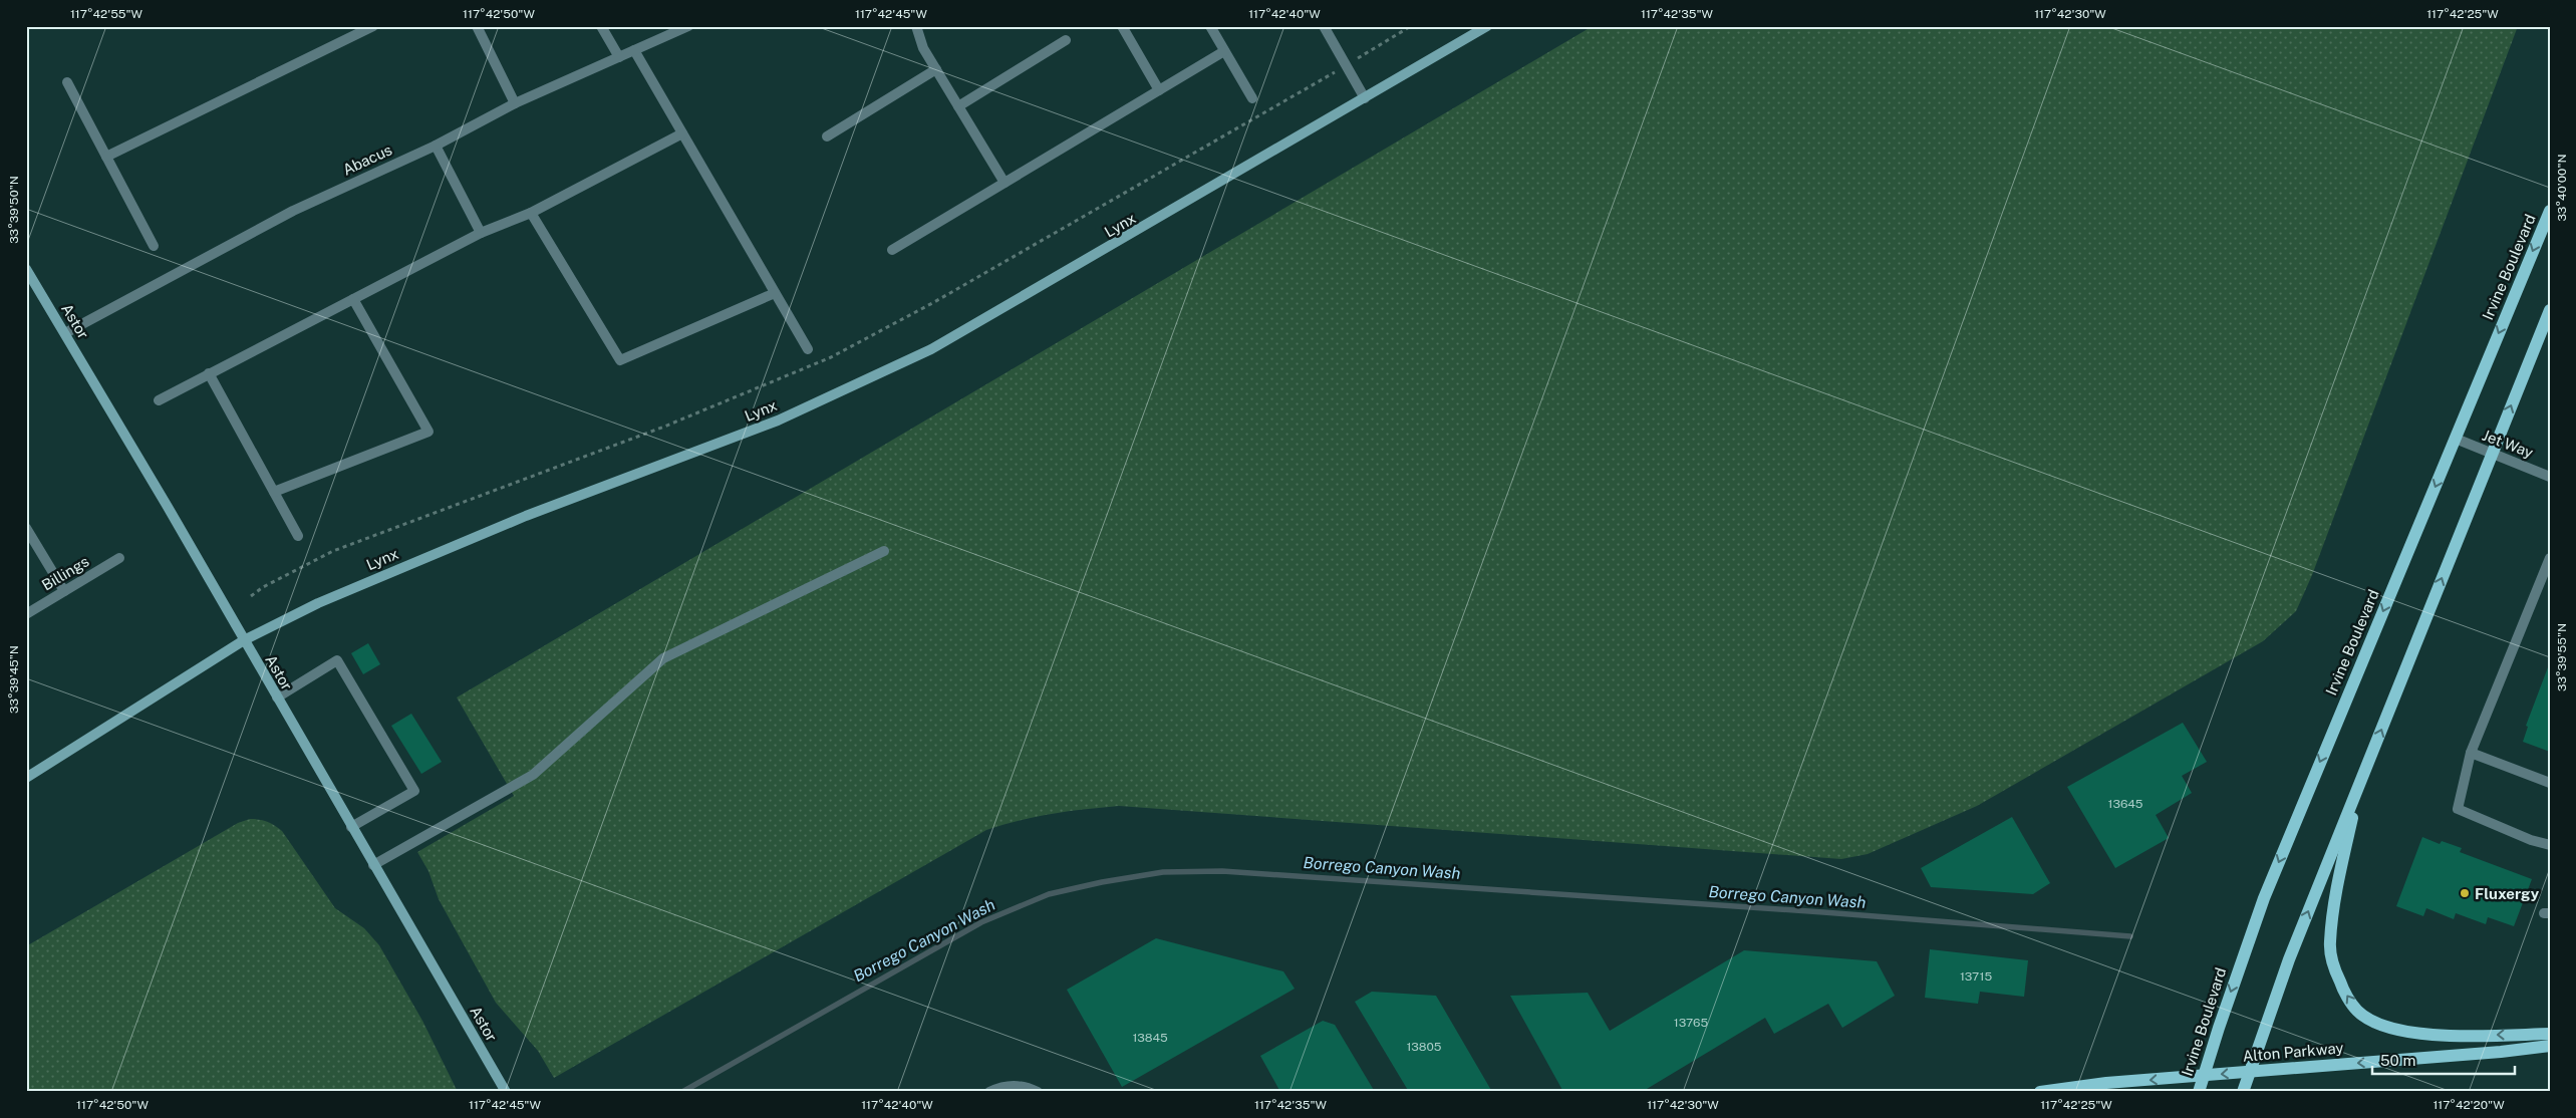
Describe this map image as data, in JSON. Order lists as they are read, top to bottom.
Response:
{
  "streets": {
    "main road": ["Irvine Boulevard", "Alton Parkway"],
    "street": [
      "Abacus",
      "Lynx",
      "Astor",
      "Jet Way",
      "Billings"
    ]
  },
  "crossings": [
    ["Abacus", "Astor"],
    ["Lynx", "Astor"],
    ["Irvine Boulevard", "Jet Way"],
    ["Irvine Boulevard", "Alton Parkway"]
  ],
  "one_way": ["Alton Parkway"],
  "water": ["Borrego Canyon Wash"],
  "places": ["Fluxergy"],
  "house_numbers": [
    "13645",
    "13715",
    "13765",
    "13845",
    "13805"
  ],
  "scale_bar": "50 m",
  "coordinates": [
    "117°42'55\"W",
    "117°42'50\"W",
    "117°42'45\"W",
    "117°42'40\"W",
    "117°42'35\"W",
    "117°42'30\"W",
    "117°42'25\"W",
    "33°40'00\"N",
    "33°39'50\"N",
    "33°39'55\"N",
    "33°39'45\"N",
    "117°42'20\"W"
  ]
}
